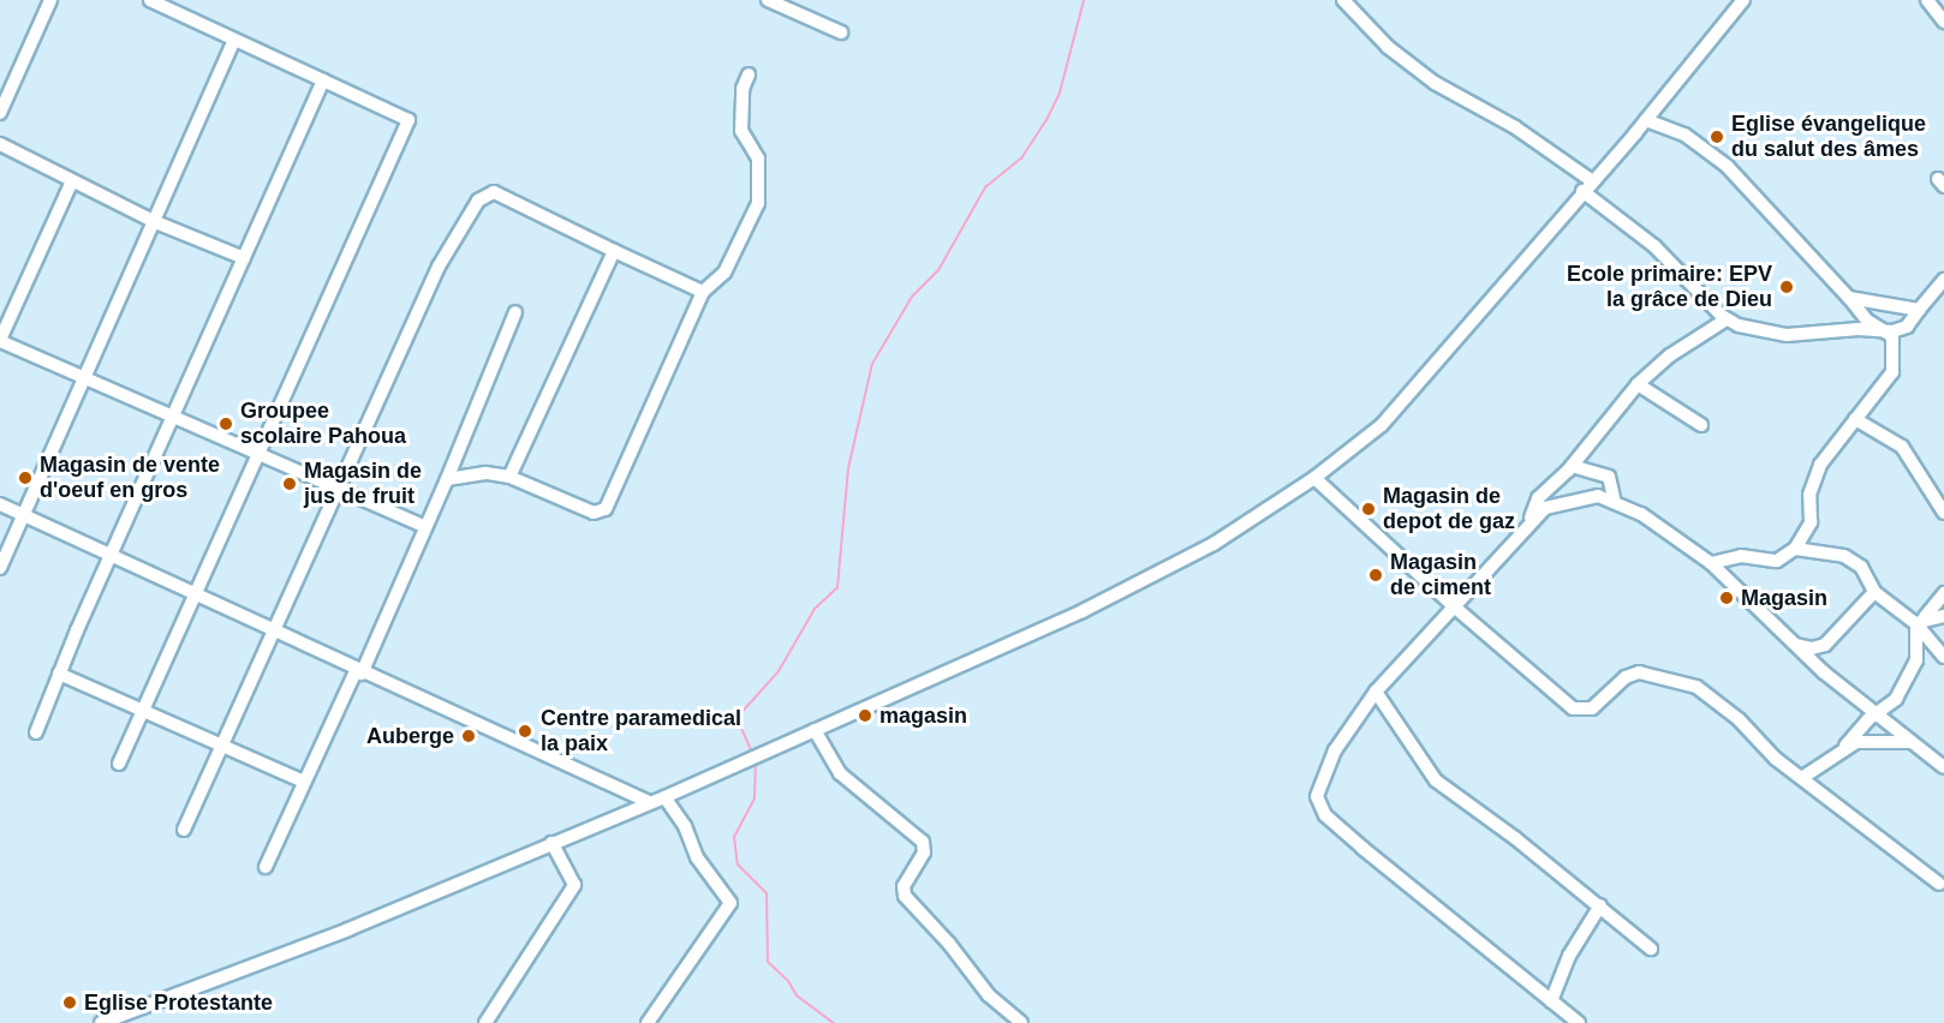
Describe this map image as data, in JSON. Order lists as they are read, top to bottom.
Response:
{
  "places": [
    "Eglise évangelique du salut des âmes",
    "Ecole primaire: EPV la grâce de Dieu",
    "Groupee scolaire Pahoua",
    "Magasin de vente d'oeuf en gros",
    "Magasin de jus de fruit",
    "Magasin de depot de gaz",
    "Magasin de ciment",
    "Magasin",
    "magasin",
    "Centre paramedical la paix",
    "Auberge",
    "Eglise Protestante"
  ]
}
